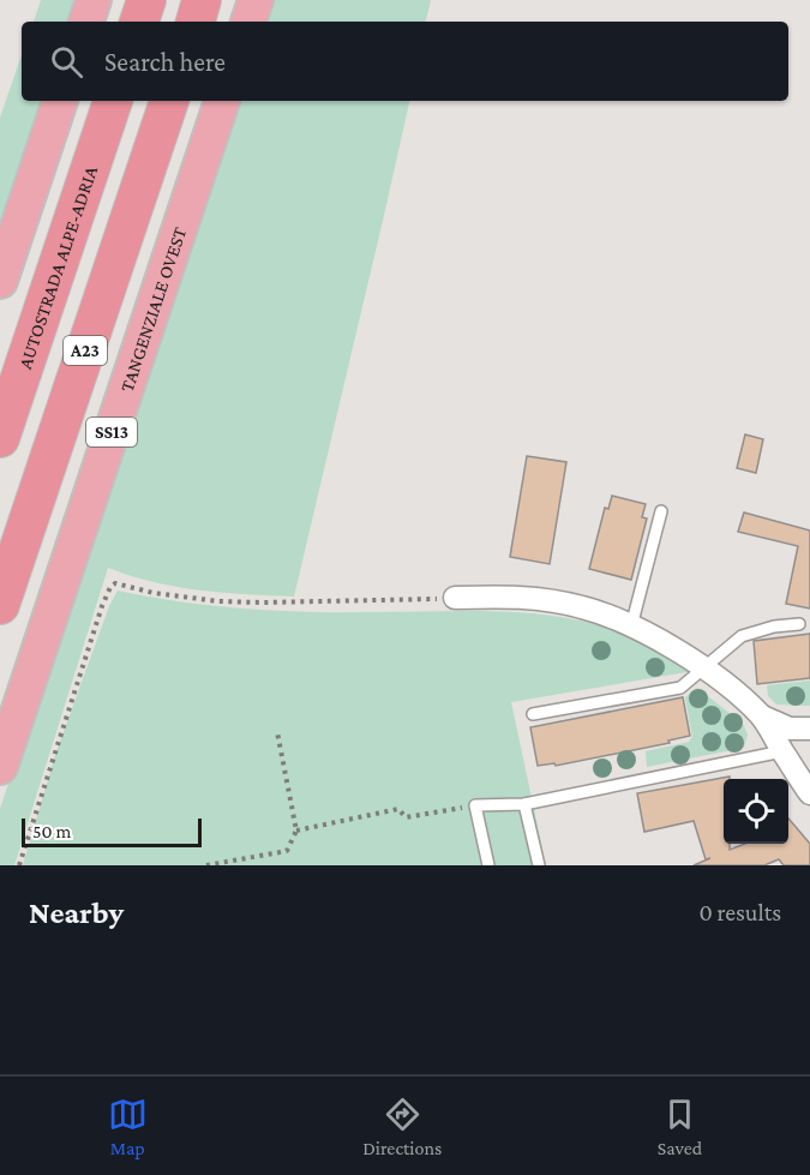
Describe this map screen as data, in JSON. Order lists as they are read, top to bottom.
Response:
{
  "streets": {
    "highway": [
      "AUTOSTRADA ALPE-ADRIA",
      "TANGENZIALE OVEST",
      "A23",
      "SS13"
    ]
  },
  "scale_bar": "50 m",
  "page": {
    "search": "Search here",
    "scale": "50 m",
    "heading": ["Nearby", "0 results"],
    "nav": ["Map", "Directions", "Saved"]
  }
}
